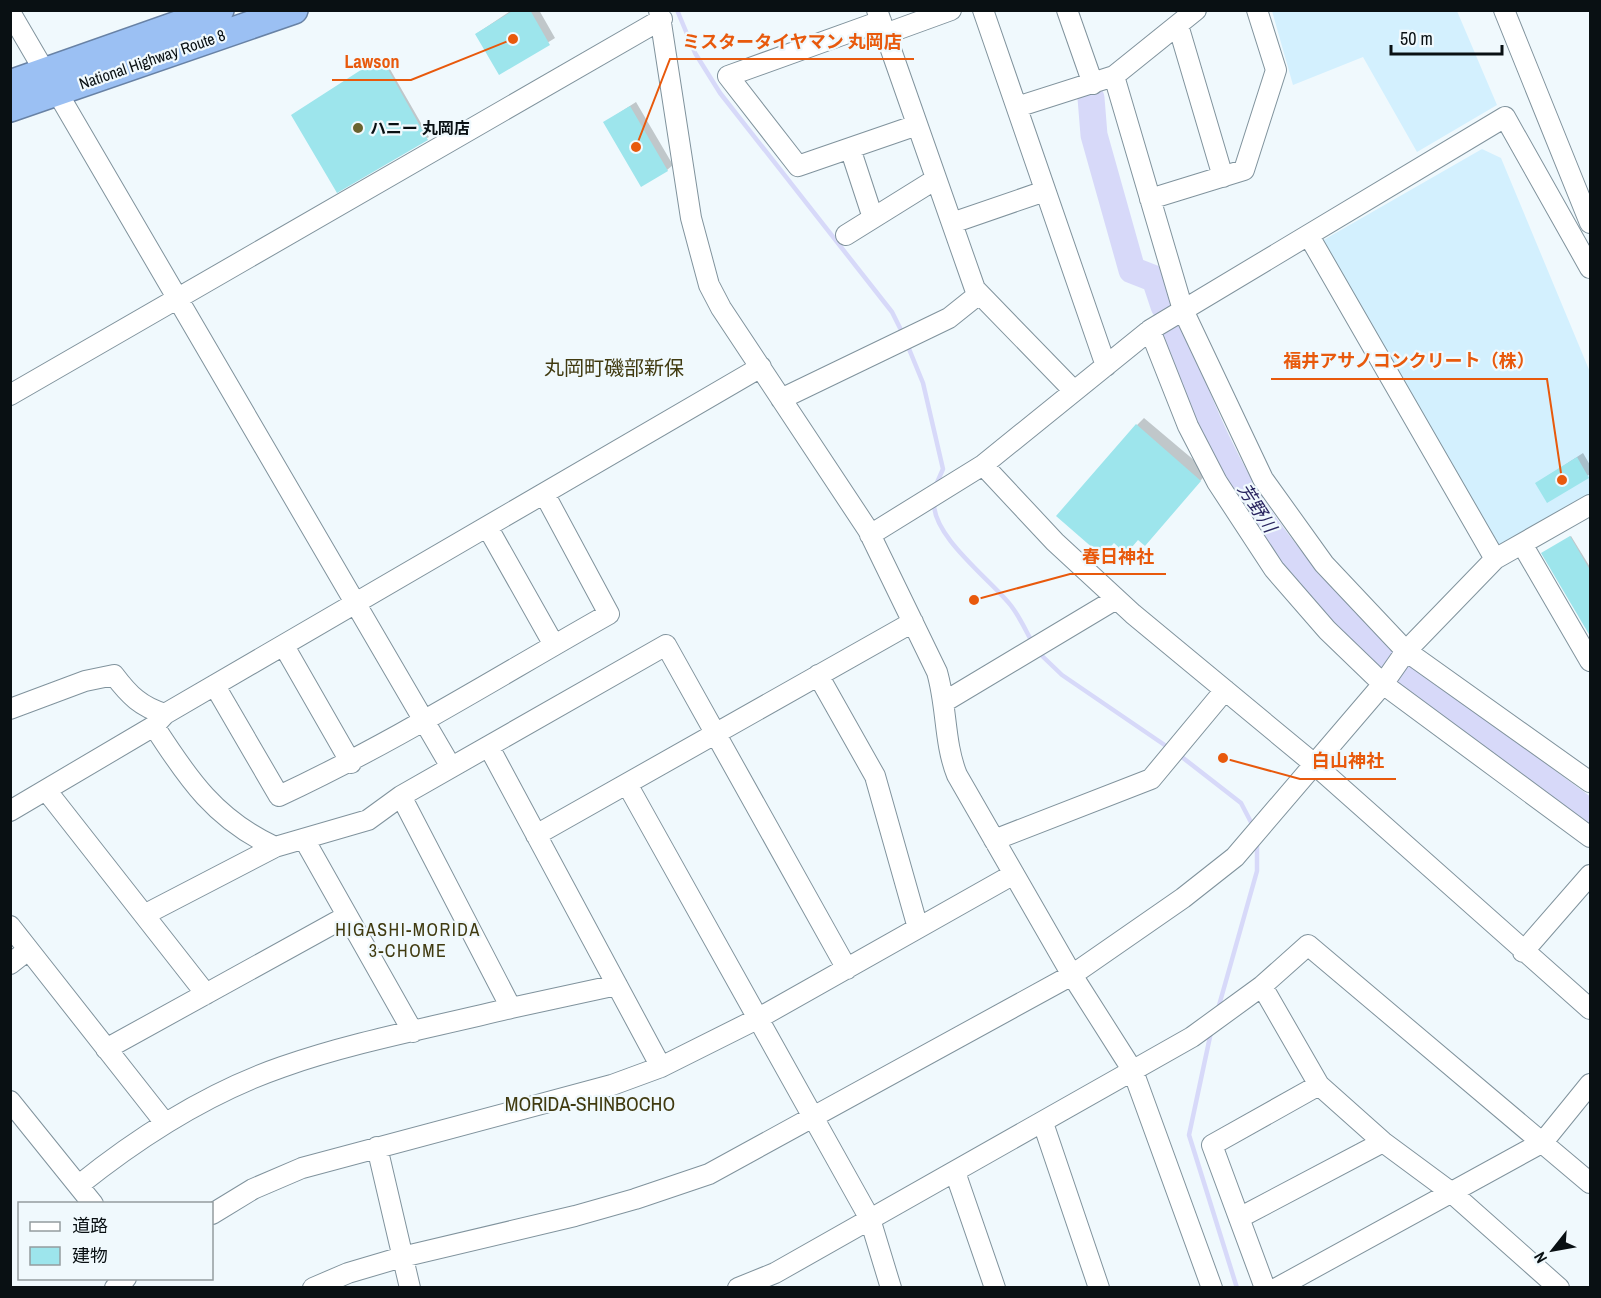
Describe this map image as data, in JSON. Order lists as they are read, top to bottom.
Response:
{
  "streets": {
    "highway": ["National Highway Route 8"]
  },
  "districts": ["丸岡町磯部新保", "HIGASHI-MORIDA 3-CHOME", "MORIDA-SHINBOCHO"],
  "water": ["芳野川"],
  "places": [
    "Lawson",
    "ハニー 丸岡店",
    "ミスタータイヤマン 丸岡店",
    "福井アサノコンクリート（株）",
    "春日神社",
    "白山神社"
  ],
  "legend": ["道路", "建物"],
  "scale_bar": "50 m",
  "north": "bottom left"
}
